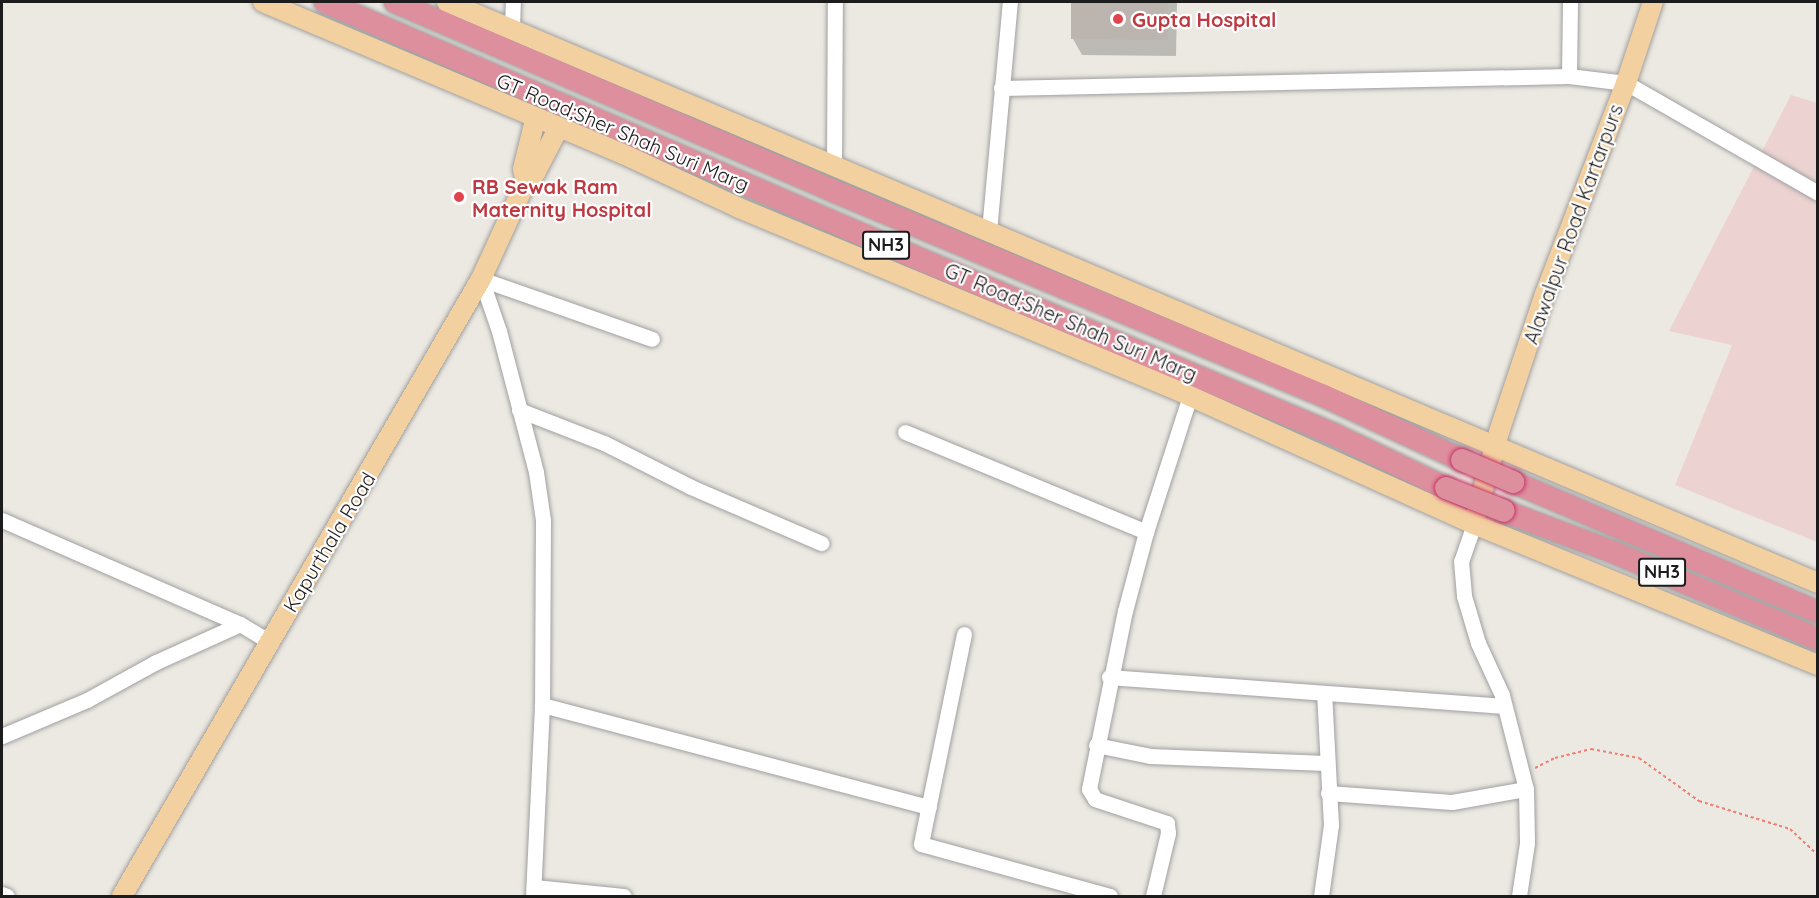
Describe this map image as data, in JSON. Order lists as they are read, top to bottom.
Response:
{
  "streets": {
    "highway": ["GT Road;Sher Shah Suri Marg", "NH3"],
    "main road": ["Alawalpur Road Kartarpurs", "Kapurthala Road"]
  },
  "places": ["Gupta Hospital", "RB Sewak Ram Maternity Hospital"]
}
